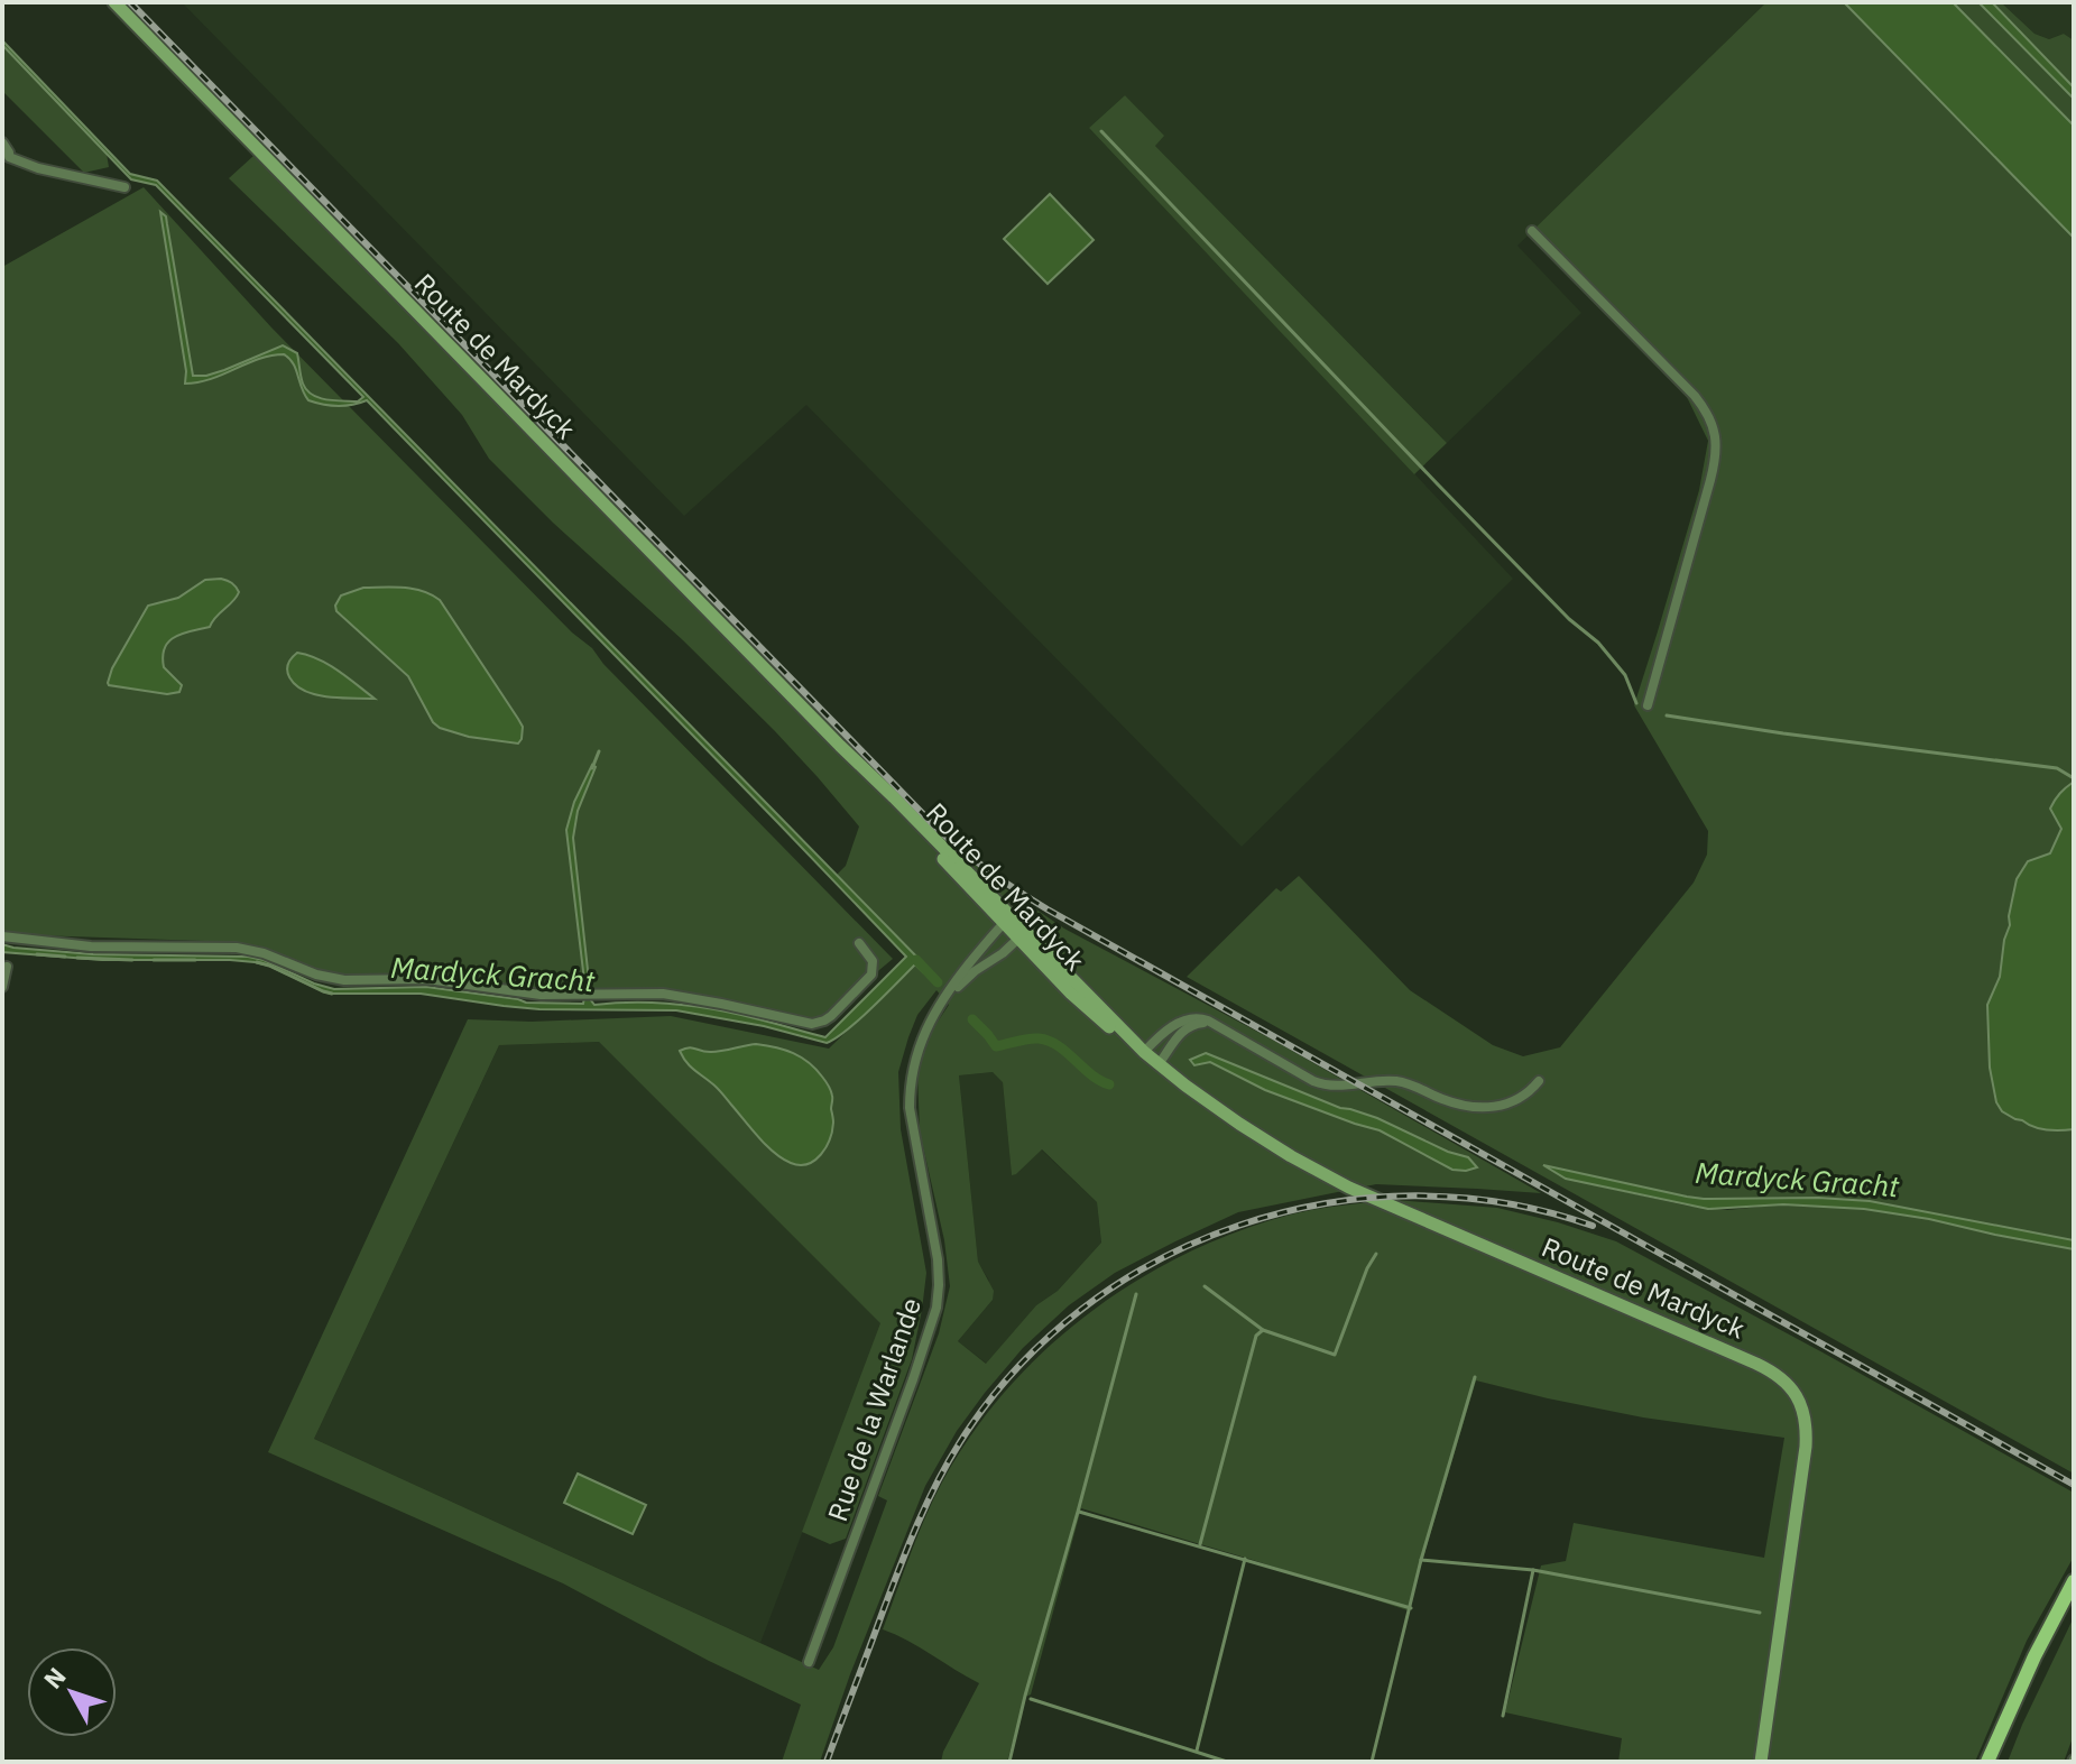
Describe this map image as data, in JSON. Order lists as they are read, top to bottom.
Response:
{
  "streets": {
    "main road": ["Route de Mardyck"],
    "street": ["Rue de la Warlande"]
  },
  "crossings": [
    ["Route de Mardyck", "Rue de la Warlande"]
  ],
  "water": ["Mardyck Gracht"],
  "north": "top left"
}
